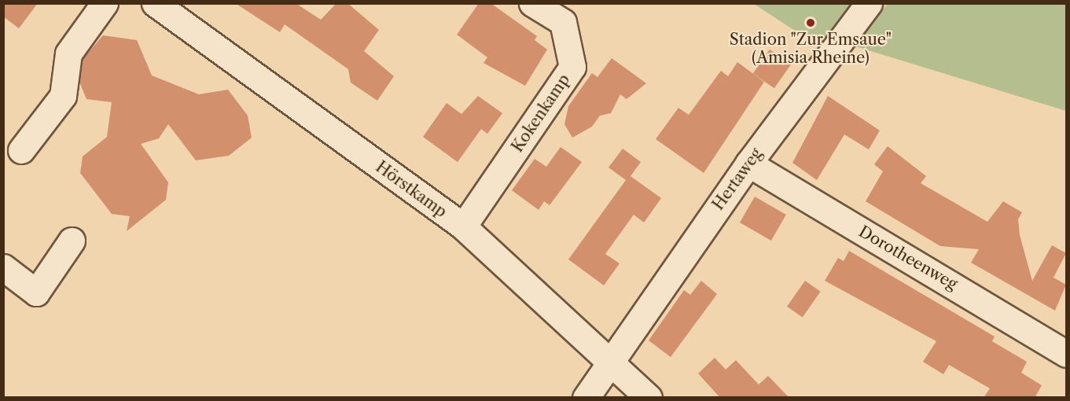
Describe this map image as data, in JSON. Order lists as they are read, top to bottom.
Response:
{
  "streets": {
    "street": [
      "Kokenkamp",
      "Hertaweg",
      "Hörstkamp",
      "Dorotheenweg"
    ]
  },
  "crossings": [
    ["Kokenkamp", "Hörstkamp"],
    ["Hertaweg", "Hörstkamp"],
    ["Hertaweg", "Dorotheenweg"]
  ],
  "places": ["Stadion \"Zur Emsaue\" (Amisia Rheine)"]
}
